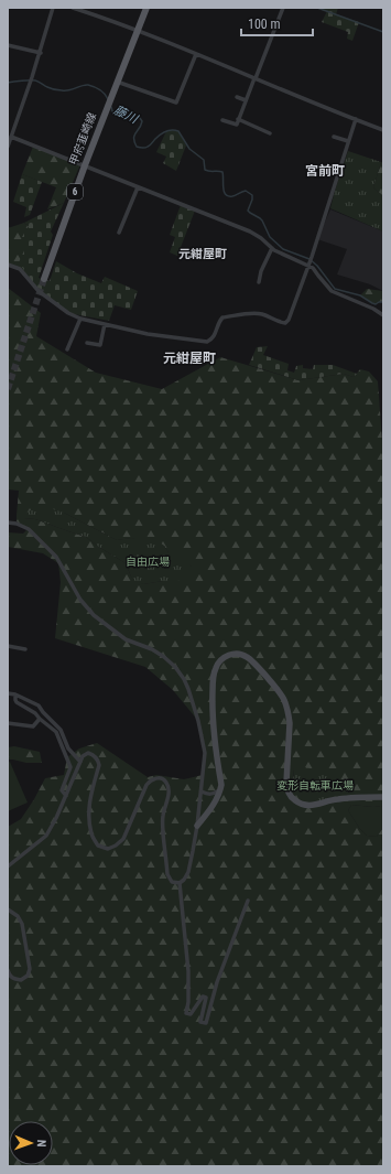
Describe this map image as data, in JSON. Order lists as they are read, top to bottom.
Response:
{
  "streets": {
    "main road": ["甲府韮崎線", "6"]
  },
  "crossings": [
    ["甲府韮崎線", "6"]
  ],
  "districts": ["宮前町", "元紺屋町", "元紺屋町"],
  "water": ["藤川"],
  "parks": ["自由広場", "変形自転車広場"],
  "scale_bar": "100 m",
  "north": "right"
}
